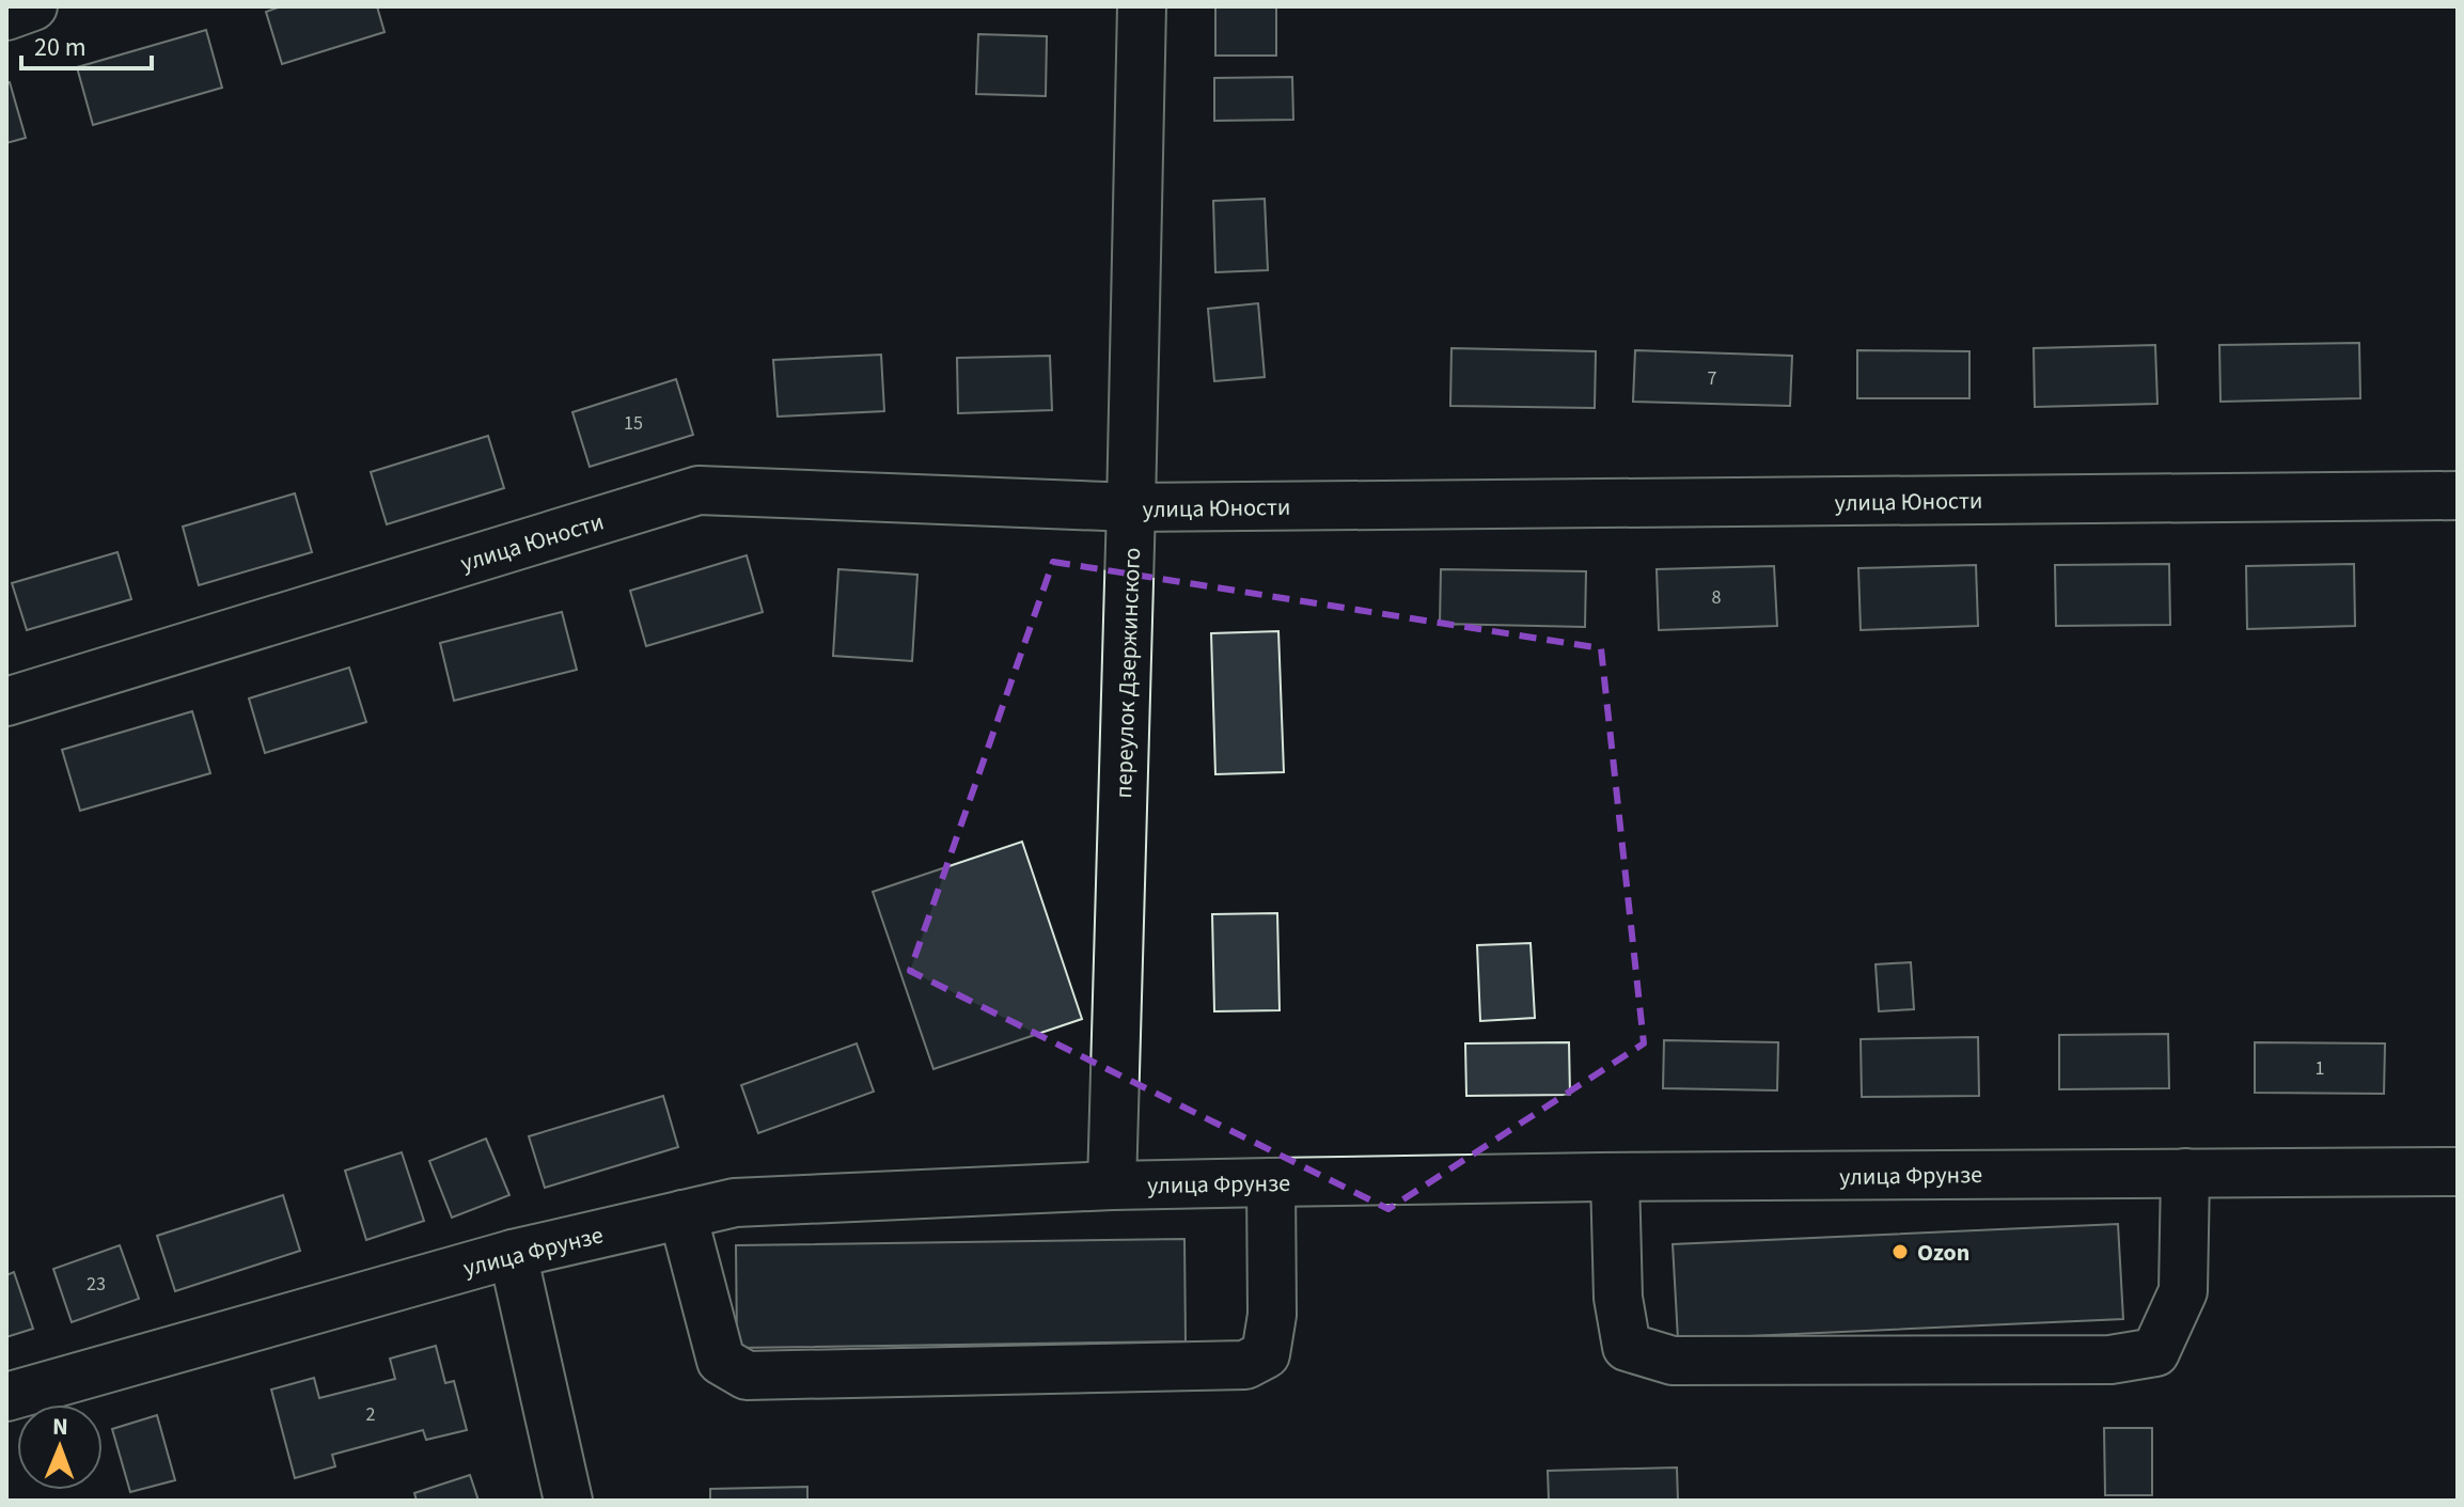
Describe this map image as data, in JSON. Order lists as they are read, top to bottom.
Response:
{
  "streets": {
    "street": ["улица Юности", "переулок Дзержинского", "улица Фрунзе"]
  },
  "crossings": [
    ["улица Юности", "переулок Дзержинского"],
    ["переулок Дзержинского", "улица Фрунзе"]
  ],
  "places": ["Ozon"],
  "house_numbers": [
    "7",
    "15",
    "8",
    "1",
    "23",
    "2"
  ],
  "scale_bar": "20 m",
  "north": "top"
}
